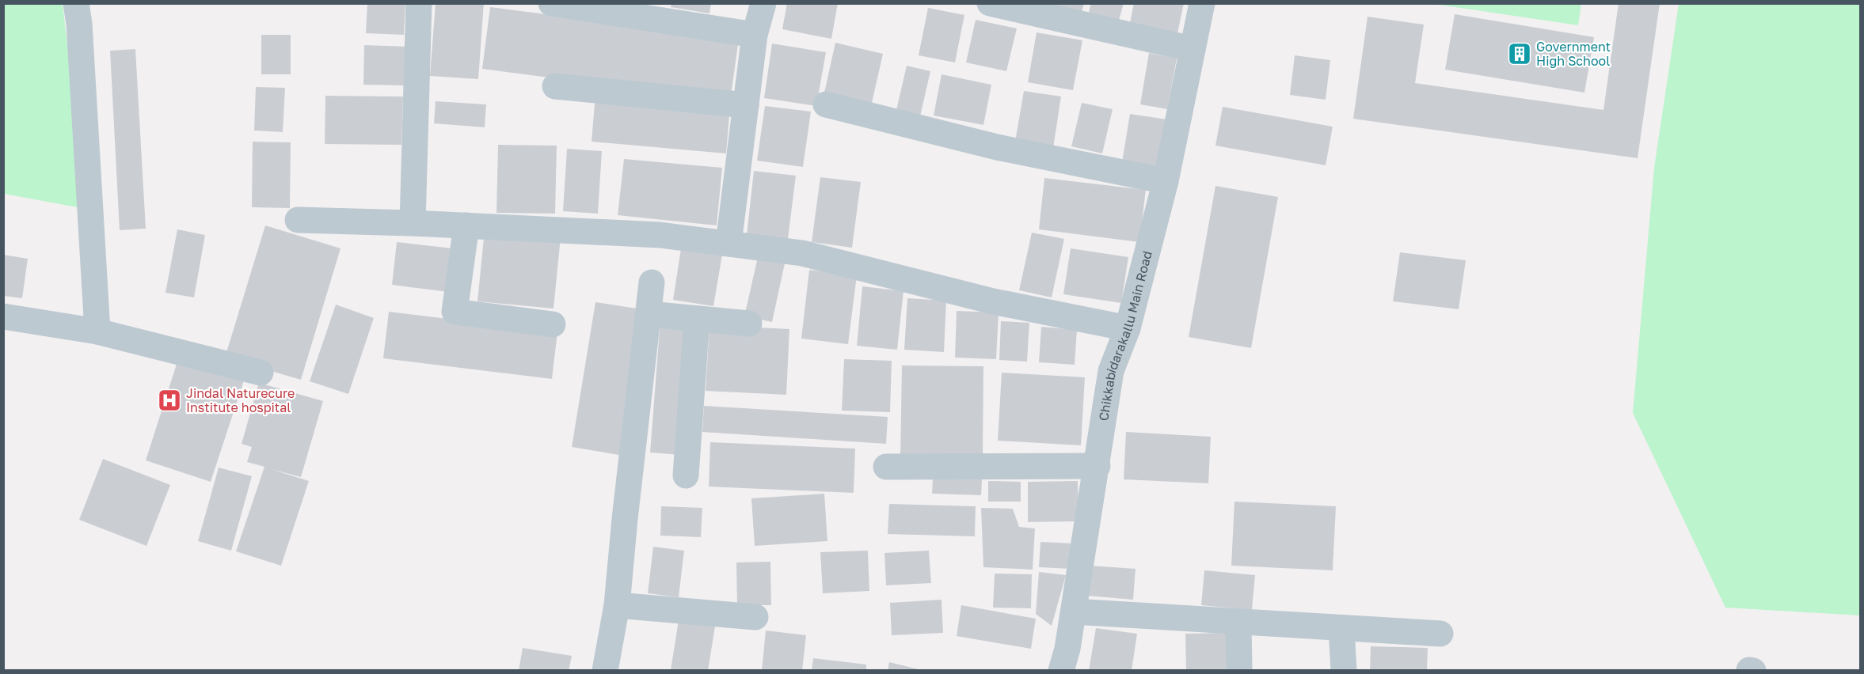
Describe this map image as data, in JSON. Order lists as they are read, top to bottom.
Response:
{
  "streets": {
    "street": ["Chikkabidarakallu Main Road"]
  },
  "places": {
    "building": ["Government High School"],
    "hospital": ["Jindal Naturecure Institute hospital"]
  }
}
